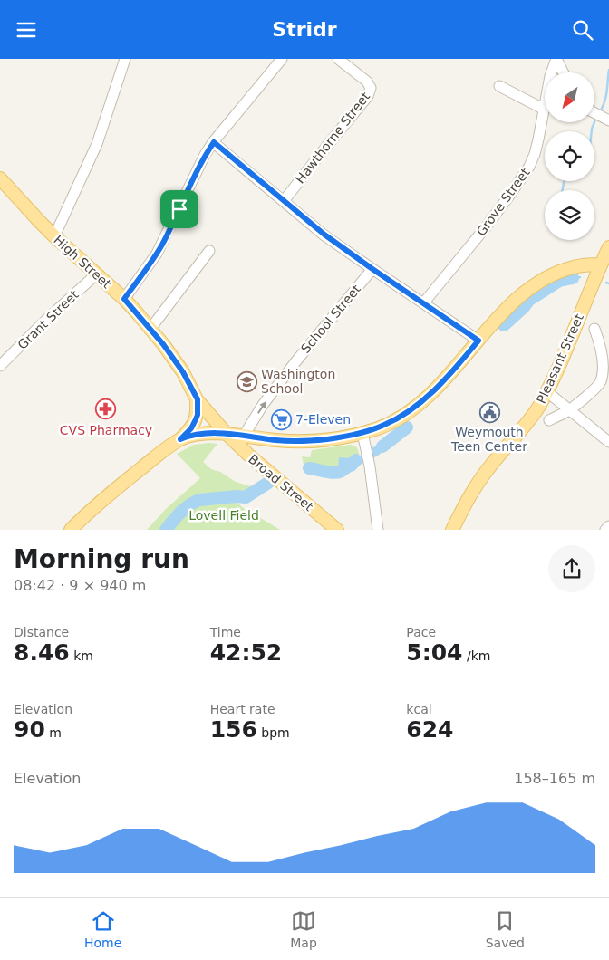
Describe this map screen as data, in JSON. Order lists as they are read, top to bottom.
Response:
{
  "streets": {
    "main road": ["High Street", "Pleasant Street", "Broad Street"],
    "street": [
      "Hawthorne Street",
      "Grove Street",
      "School Street",
      "Grant Street"
    ]
  },
  "crossings": [
    ["High Street", "Grant Street"],
    ["High Street", "Broad Street"]
  ],
  "one_way": ["School Street"],
  "parks": ["Lovell Field"],
  "places": {
    "school or university": ["Washington School"],
    "pharmacy": ["CVS Pharmacy"],
    "public building": ["Weymouth Teen Center"],
    "supermarket": ["7-Eleven"]
  },
  "north": "bottom left",
  "page": {
    "header": "Stridr",
    "heading": ["Morning run", "08:42 · 9 × 940 m"],
    "stats": [
      ["Distance", "8.46 km"],
      ["Time", "42:52"],
      ["Pace", "5:04 /km"],
      ["Elevation", "90 m"],
      ["Heart rate", "156 bpm"],
      ["kcal", "624"]
    ],
    "chart": ["Elevation", "158–165 m"],
    "tabs": ["Home", "Map", "Saved"]
  }
}
